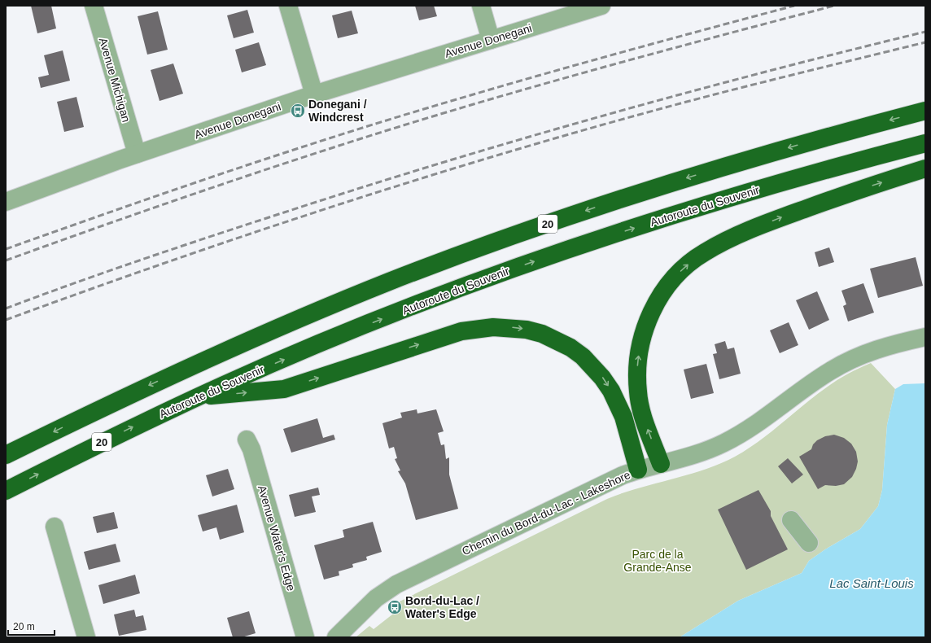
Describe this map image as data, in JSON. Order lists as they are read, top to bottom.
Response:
{
  "streets": {
    "highway": ["Autoroute du Souvenir", "20"],
    "street": [
      "Avenue Donegani",
      "Avenue Michigan",
      "Chemin du Bord-du-Lac - Lakeshore",
      "Avenue Water's Edge"
    ]
  },
  "crossings": [
    ["Avenue Donegani", "Avenue Michigan"]
  ],
  "water": ["Lac Saint-Louis"],
  "parks": ["Parc de la Grande-Anse"],
  "places": {
    "bus stop": ["Donegani / Windcrest", "Bord-du-Lac / Water's Edge"]
  },
  "scale_bar": "20 m"
}
